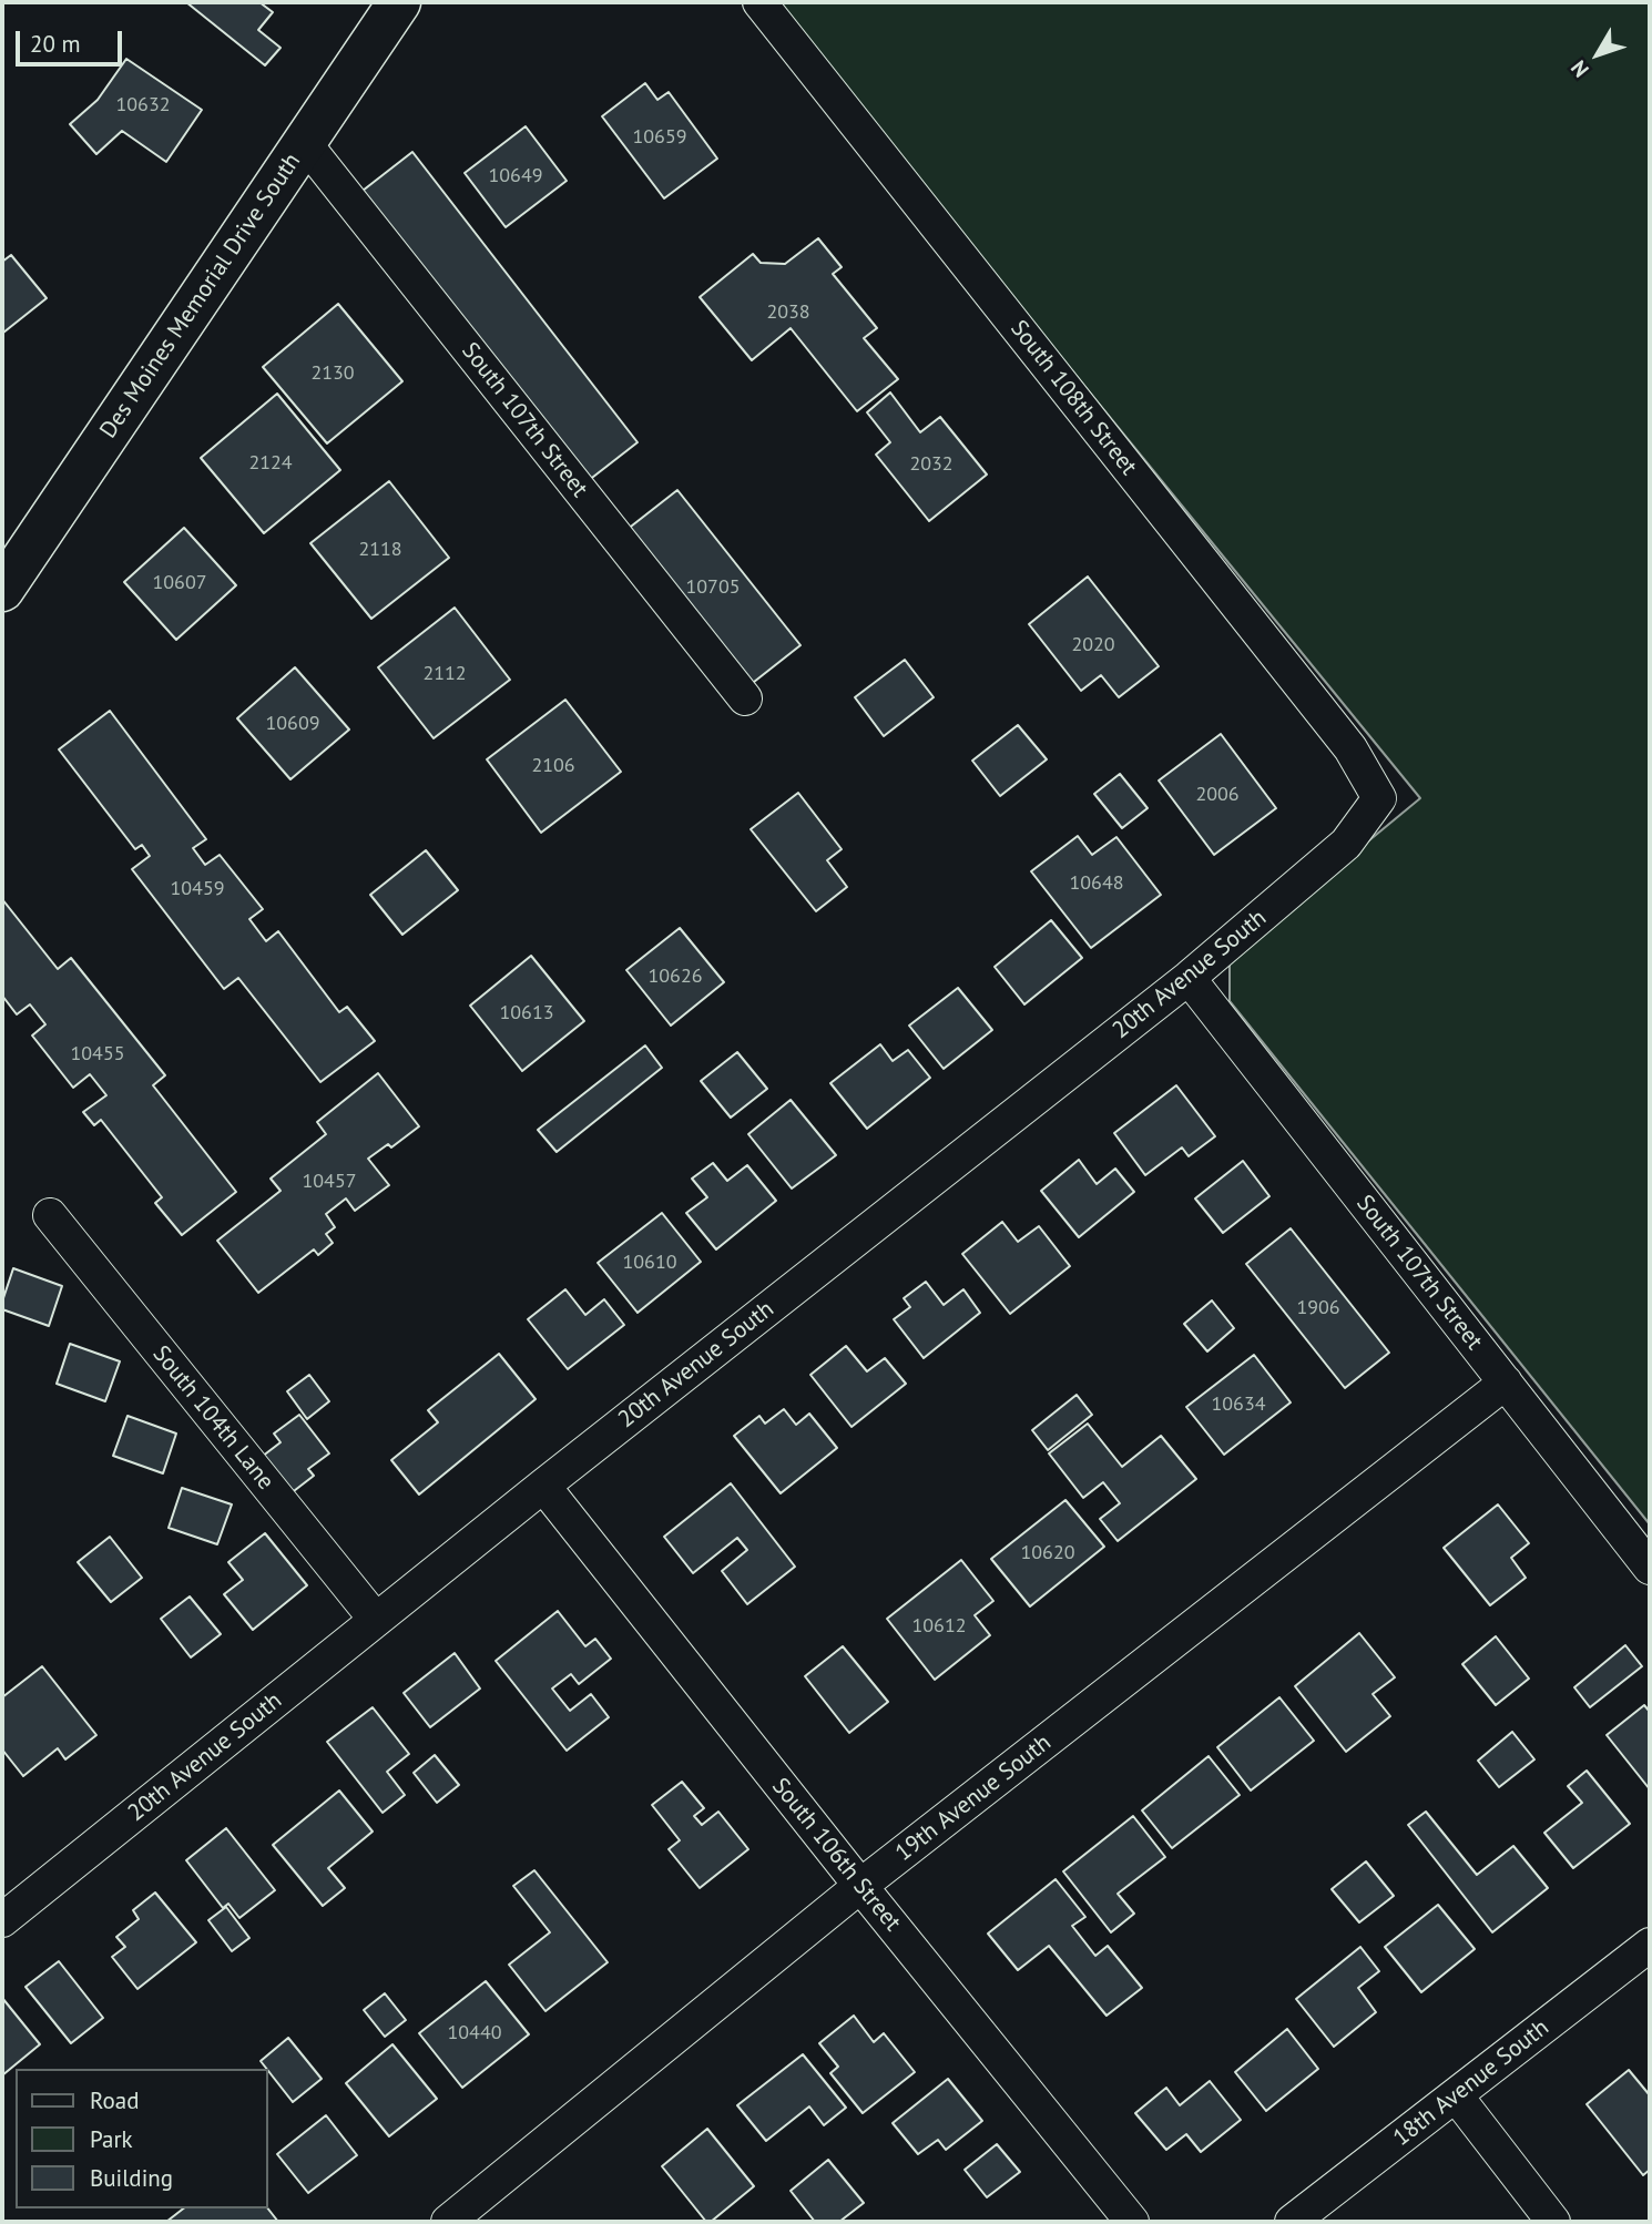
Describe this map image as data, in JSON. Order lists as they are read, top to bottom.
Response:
{
  "streets": {
    "main road": ["Des Moines Memorial Drive South"],
    "street": [
      "South 108th Street",
      "South 107th Street",
      "20th Avenue South",
      "South 104th Lane",
      "19th Avenue South",
      "South 106th Street",
      "18th Avenue South"
    ]
  },
  "crossings": [
    ["Des Moines Memorial Drive South", "South 107th Street"],
    ["South 108th Street", "20th Avenue South"],
    ["South 107th Street", "20th Avenue South"],
    ["South 107th Street", "19th Avenue South"],
    ["20th Avenue South", "South 104th Lane"],
    ["20th Avenue South", "South 106th Street"],
    ["19th Avenue South", "South 106th Street"]
  ],
  "house_numbers": [
    "10632",
    "10659",
    "10649",
    "2038",
    "2130",
    "2124",
    "2032",
    "2118",
    "10607",
    "10705",
    "2020",
    "2112",
    "10609",
    "2106",
    "2006",
    "10648",
    "10459",
    "10626",
    "10613",
    "10455",
    "10457",
    "10610",
    "1906",
    "10634",
    "10620",
    "10612",
    "10440"
  ],
  "legend": ["Road", "Park", "Building"],
  "scale_bar": "20 m",
  "north": "bottom left"
}
